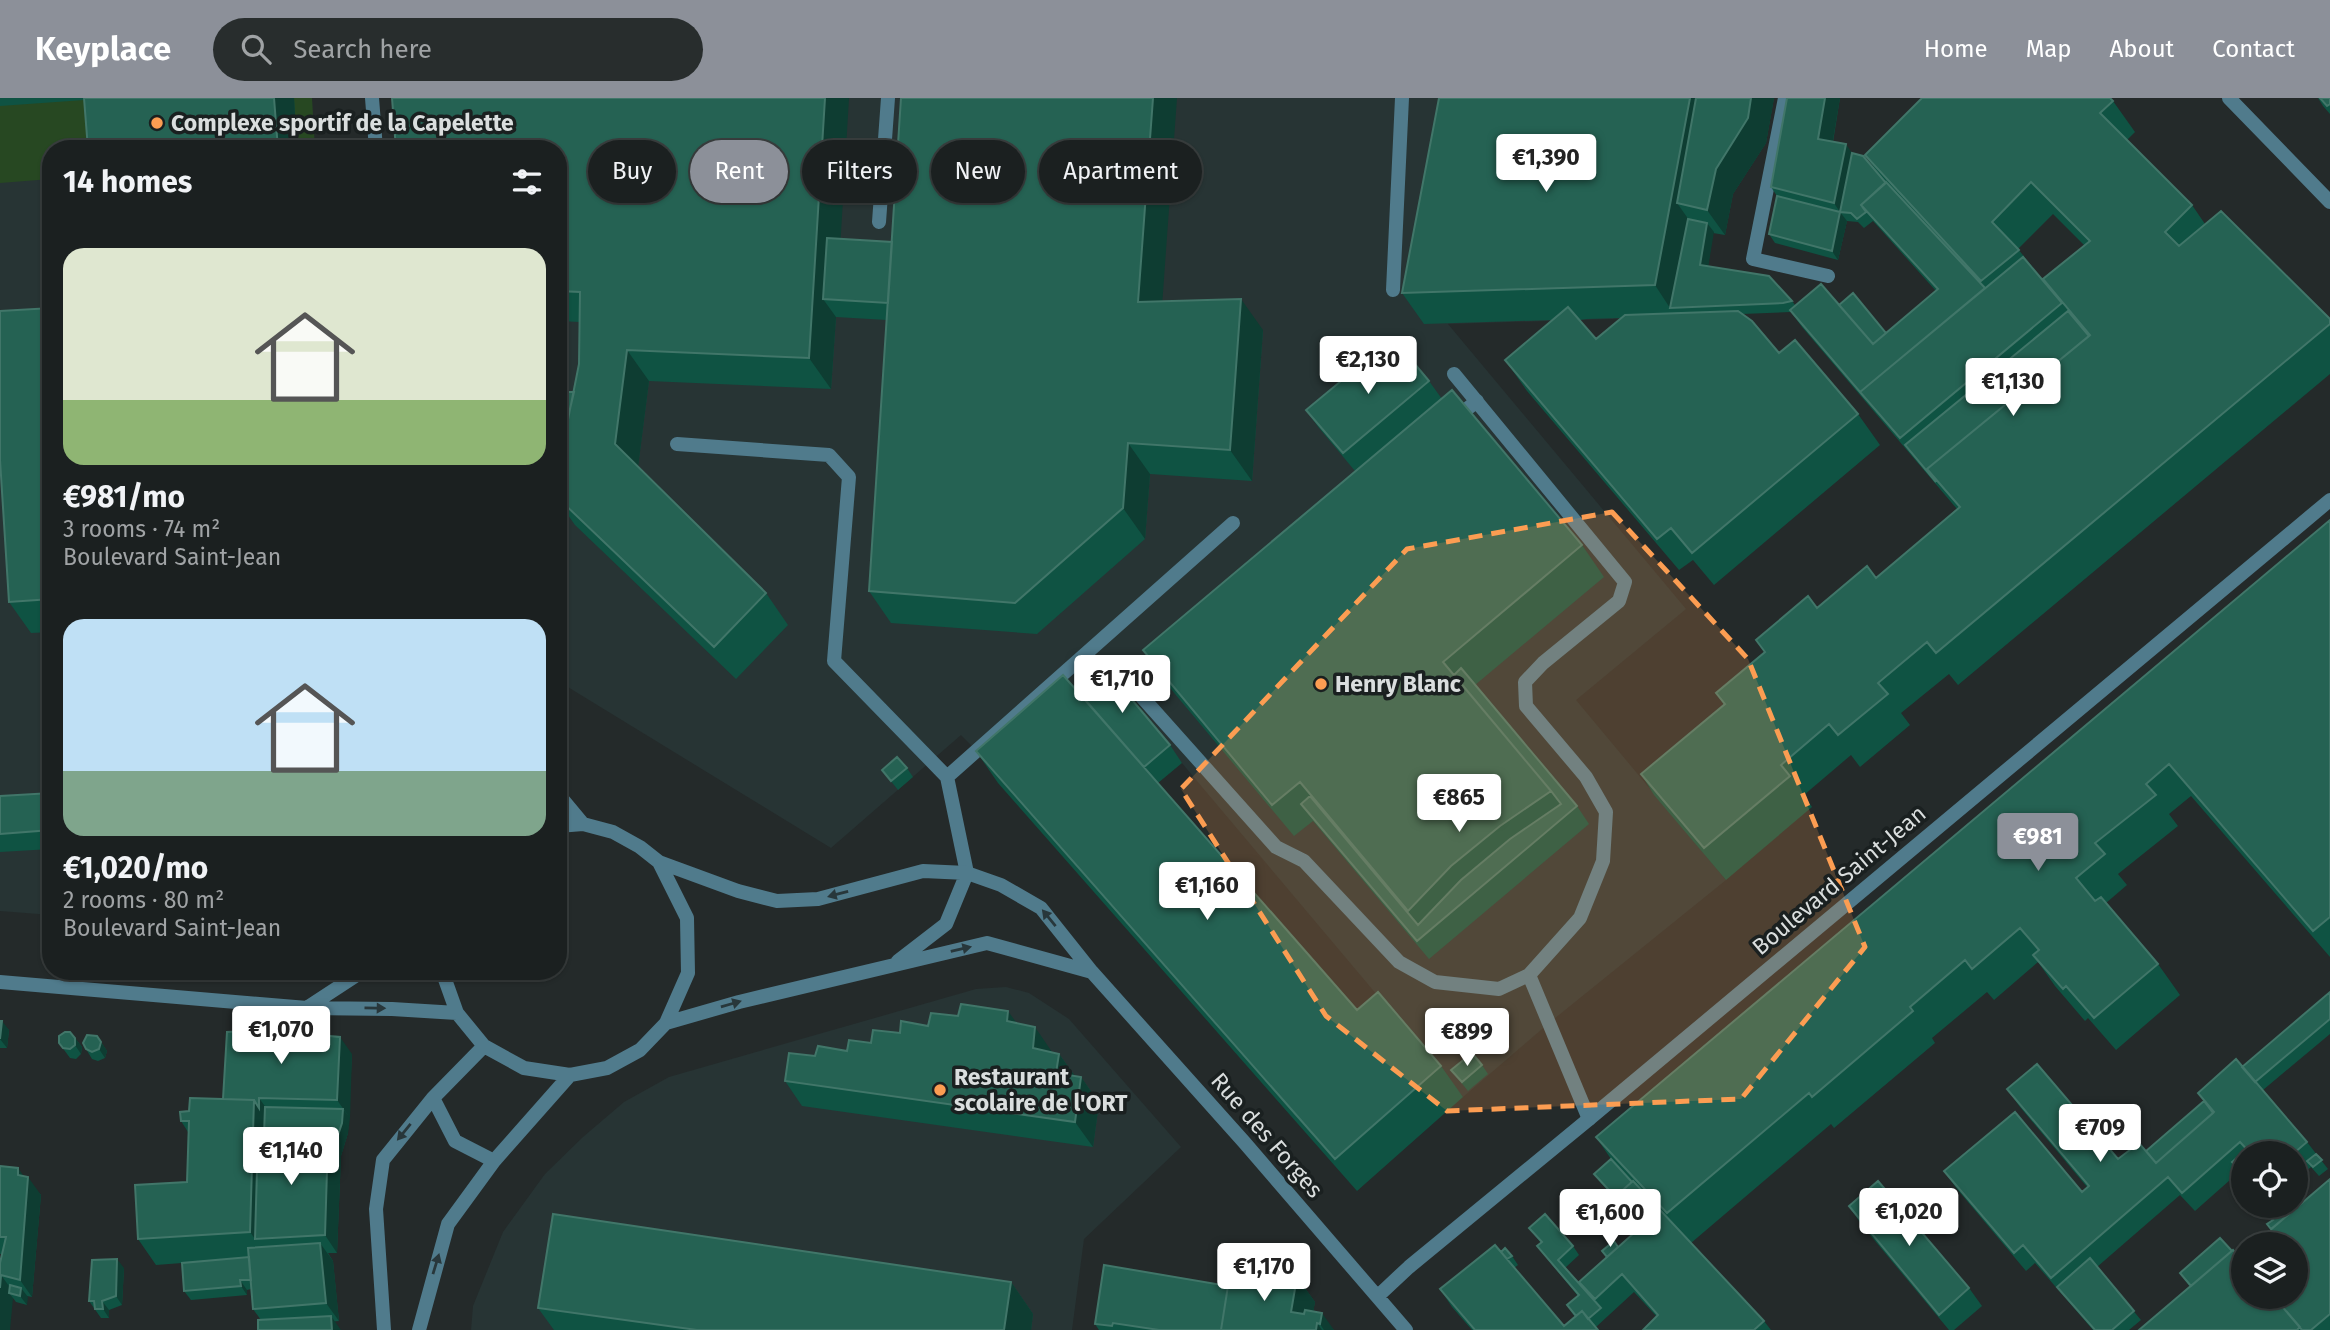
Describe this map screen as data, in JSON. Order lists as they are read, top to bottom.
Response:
{
  "streets": {
    "street": ["Boulevard Saint-Jean", "Rue des Forges"]
  },
  "crossings": [
    ["Boulevard Saint-Jean", "Rue des Forges"]
  ],
  "places": ["Complexe sportif de la Capelette", "Henry Blanc", "Restaurant scolaire de l'ORT"],
  "page": {
    "header": "Keyplace",
    "search": "Search here",
    "nav": [
      "Home",
      "Map",
      "About",
      "Contact"
    ],
    "price": [
      "€1,390",
      "€2,130",
      "€1,130",
      "€1,710",
      "€865",
      "€981",
      "€1,160",
      "€1,070",
      "€899",
      "€709",
      "€1,140",
      "€1,020",
      "€1,600",
      "€1,170"
    ],
    "chip": [
      "Buy",
      "Rent",
      "Filters",
      "New",
      "Apartment"
    ],
    "heading": "14 homes",
    "list": [
      {
        "name": "€981/mo",
        "note": "3 rooms · 74 m² · Boulevard Saint-Jean"
      },
      {
        "name": "€1,020/mo",
        "note": "2 rooms · 80 m² · Boulevard Saint-Jean"
      }
    ]
  }
}
